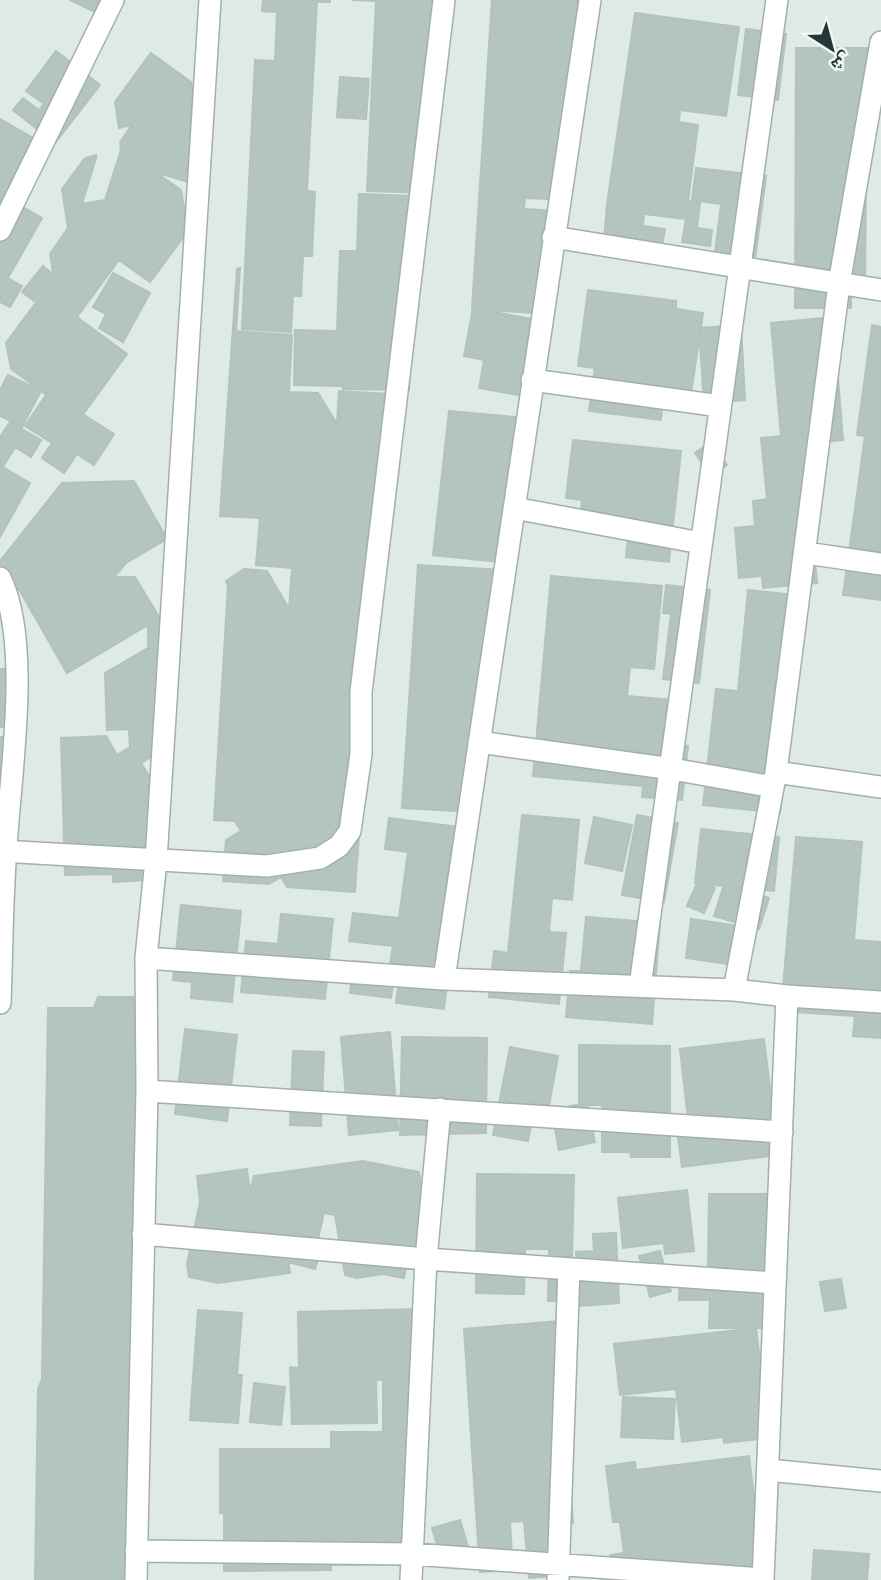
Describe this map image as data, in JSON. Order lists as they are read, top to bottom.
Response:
{
  "north": "bottom right"
}
